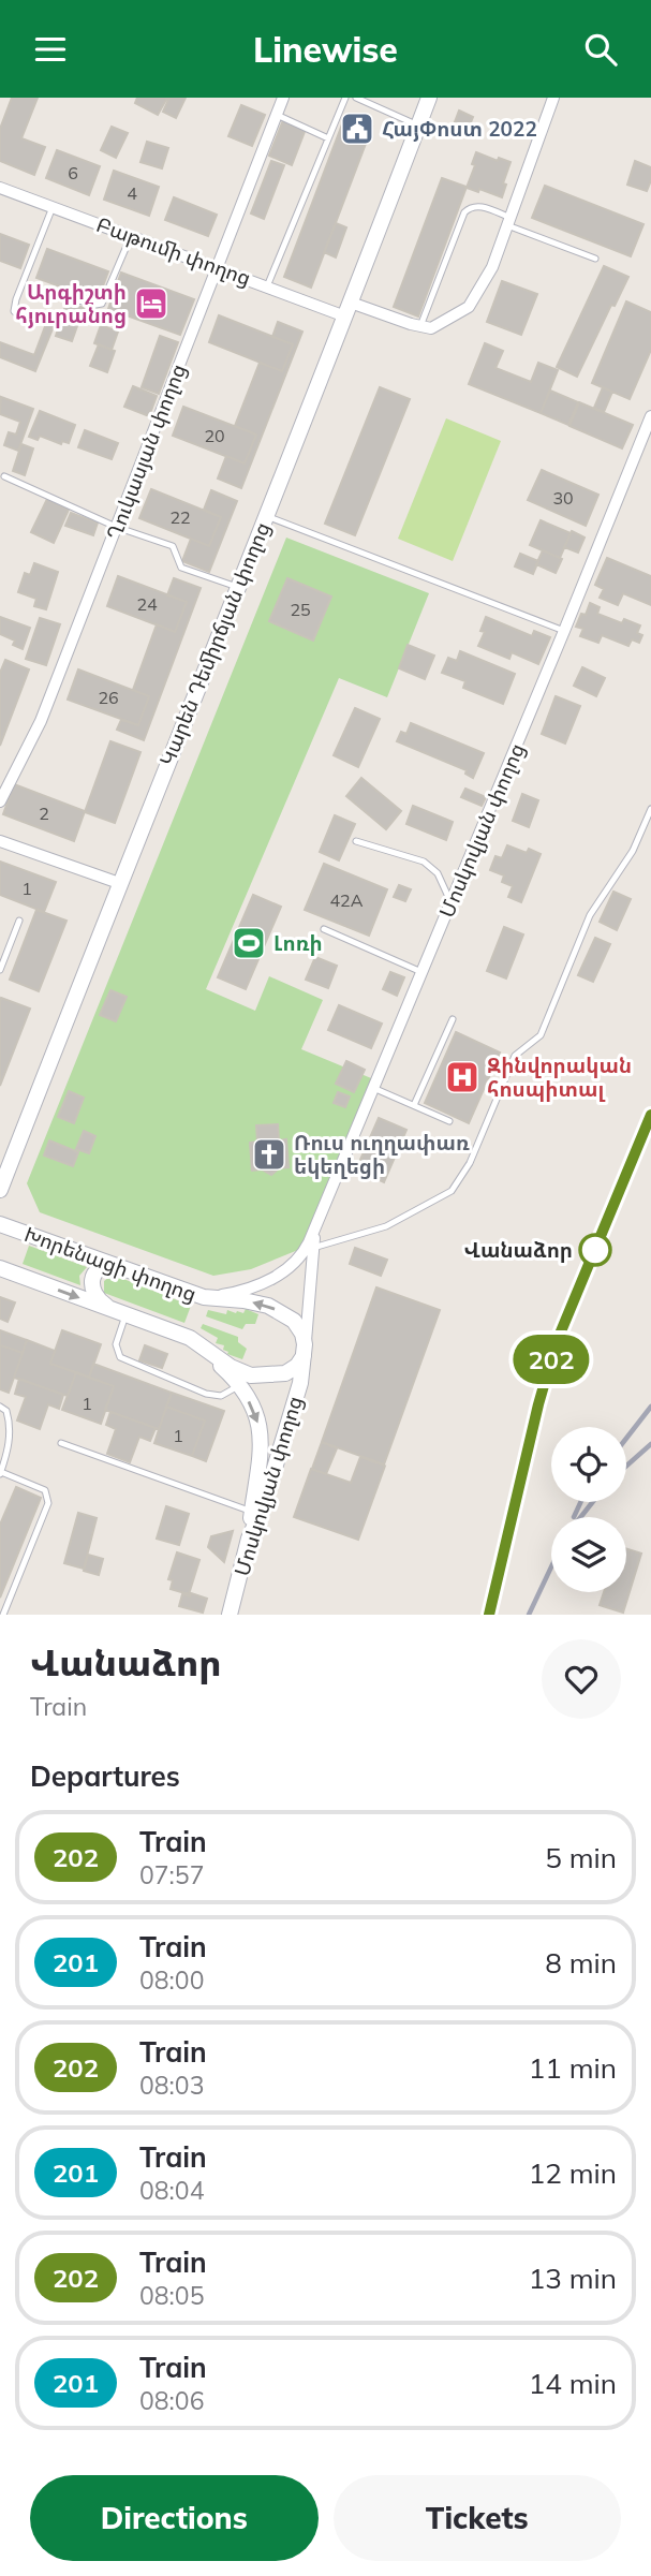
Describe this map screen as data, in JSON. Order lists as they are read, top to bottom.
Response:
{
  "streets": {
    "street": [
      "Բաթումի փողոց",
      "Ղուկասյան փողոց",
      "Կարեն Դեմիրճյան փողոց",
      "Մոսկովյան փողոց",
      "Խորենացի փողոց"
    ]
  },
  "crossings": [
    ["Բաթումի փողոց", "Ղուկասյան փողոց"],
    ["Բաթումի փողոց", "Կարեն Դեմիրճյան փողոց"],
    ["Մոսկովյան փողոց", "Խորենացի փողոց"]
  ],
  "places": {
    "public building": ["ՀայՓոստ 2022"],
    "hotel": ["Արգիշտի հյուրանոց"],
    "sports": ["Լոռի"],
    "hospital": ["Զինվորական հոսպիտալ"],
    "church": ["Ռուս ուղղափառ եկեղեցի"],
    "other": ["Վանաձոր"]
  },
  "house_numbers": [
    "6",
    "4",
    "20",
    "30",
    "22",
    "24",
    "25",
    "26",
    "2",
    "1",
    "42A",
    "1",
    "1"
  ],
  "page": {
    "header": "Linewise",
    "on_map": "202",
    "heading": [
      ["Վանաձոր", "Train"],
      "Departures"
    ],
    "list": [
      {
        "mark": "202",
        "name": "Train",
        "note": "07:57",
        "value": "5 min"
      },
      {
        "mark": "201",
        "name": "Train",
        "note": "08:00",
        "value": "8 min"
      },
      {
        "mark": "202",
        "name": "Train",
        "note": "08:03",
        "value": "11 min"
      },
      {
        "mark": "201",
        "name": "Train",
        "note": "08:04",
        "value": "12 min"
      },
      {
        "mark": "202",
        "name": "Train",
        "note": "08:05",
        "value": "13 min"
      },
      {
        "mark": "201",
        "name": "Train",
        "note": "08:06",
        "value": "14 min"
      }
    ],
    "buttons": ["Directions", "Tickets"]
  }
}
